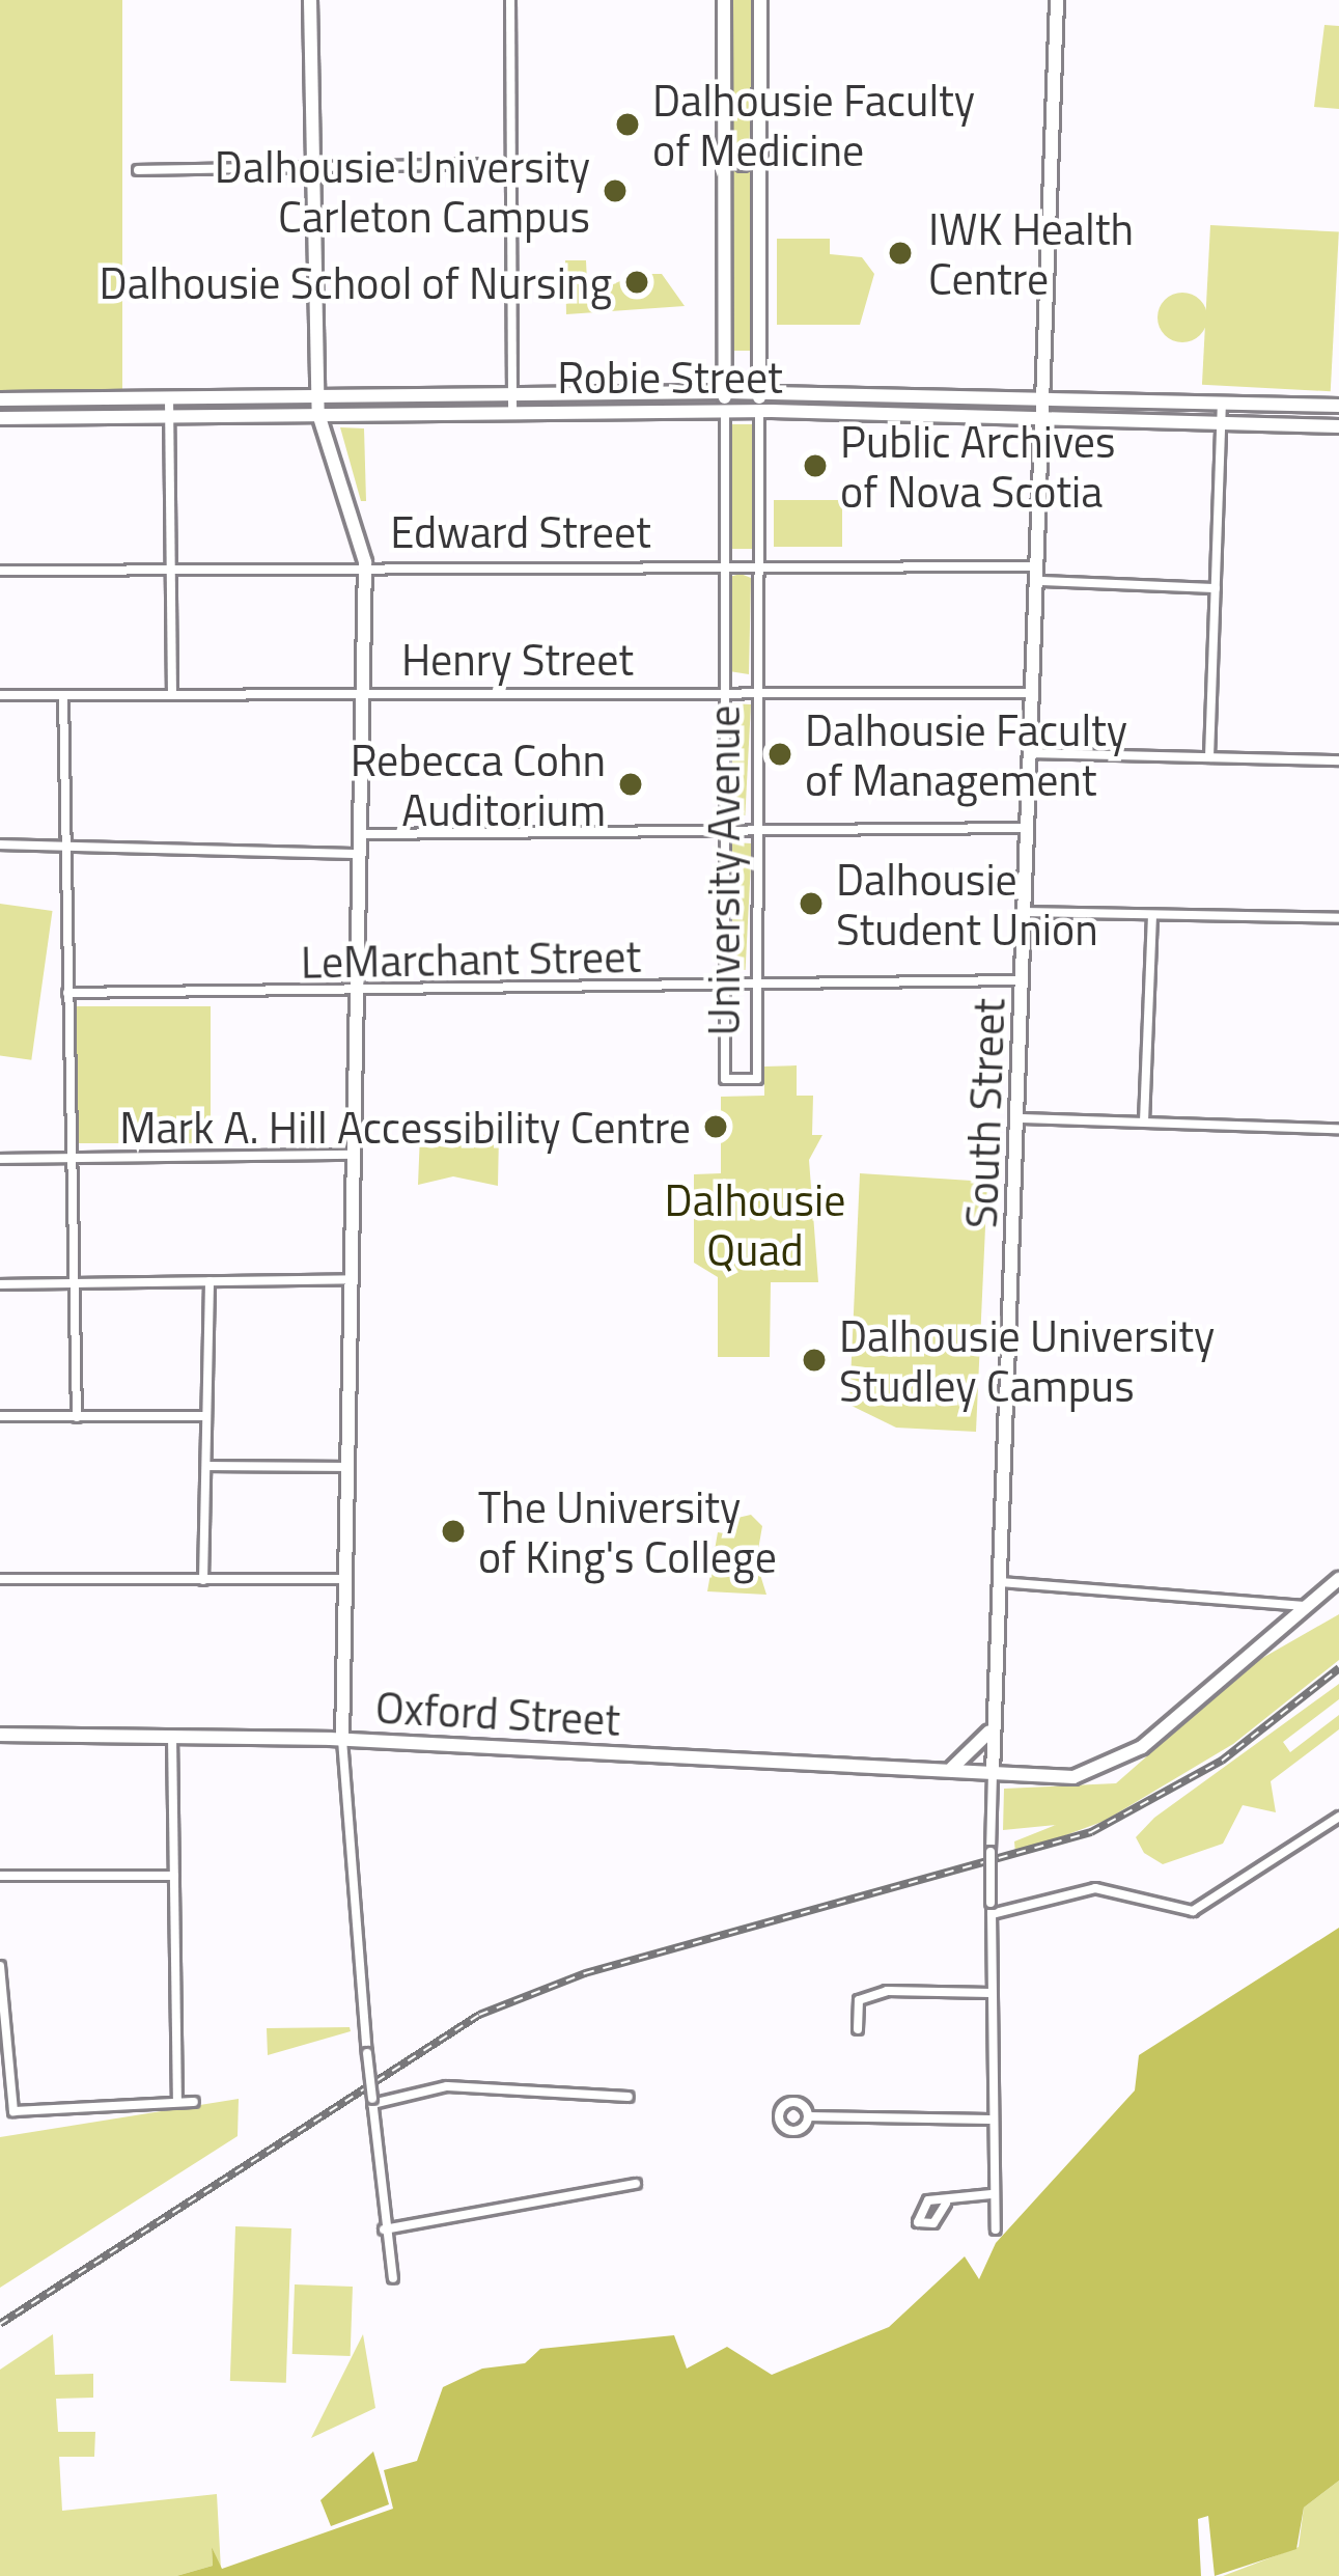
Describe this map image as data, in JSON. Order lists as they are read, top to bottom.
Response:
{
  "streets": {
    "main road": [
      "Robie Street",
      "University Avenue",
      "South Street",
      "Oxford Street"
    ],
    "street": ["Edward Street", "Henry Street", "LeMarchant Street"]
  },
  "crossings": [
    ["Robie Street", "University Avenue"],
    ["Robie Street", "South Street"],
    ["Edward Street", "University Avenue"],
    ["Edward Street", "South Street"],
    ["Henry Street", "University Avenue"],
    ["Henry Street", "South Street"],
    ["University Avenue", "LeMarchant Street"],
    ["LeMarchant Street", "South Street"],
    ["South Street", "Oxford Street"]
  ],
  "parks": ["Dalhousie Quad"],
  "places": [
    "Dalhousie Faculty of Medicine",
    "Dalhousie University Carleton Campus",
    "IWK Health Centre",
    "Dalhousie School of Nursing",
    "Public Archives of Nova Scotia",
    "Dalhousie Faculty of Management",
    "Rebecca Cohn Auditorium",
    "Dalhousie Student Union",
    "Mark A. Hill Accessibility Centre",
    "Dalhousie University Studley Campus",
    "The University of King's College"
  ]
}
